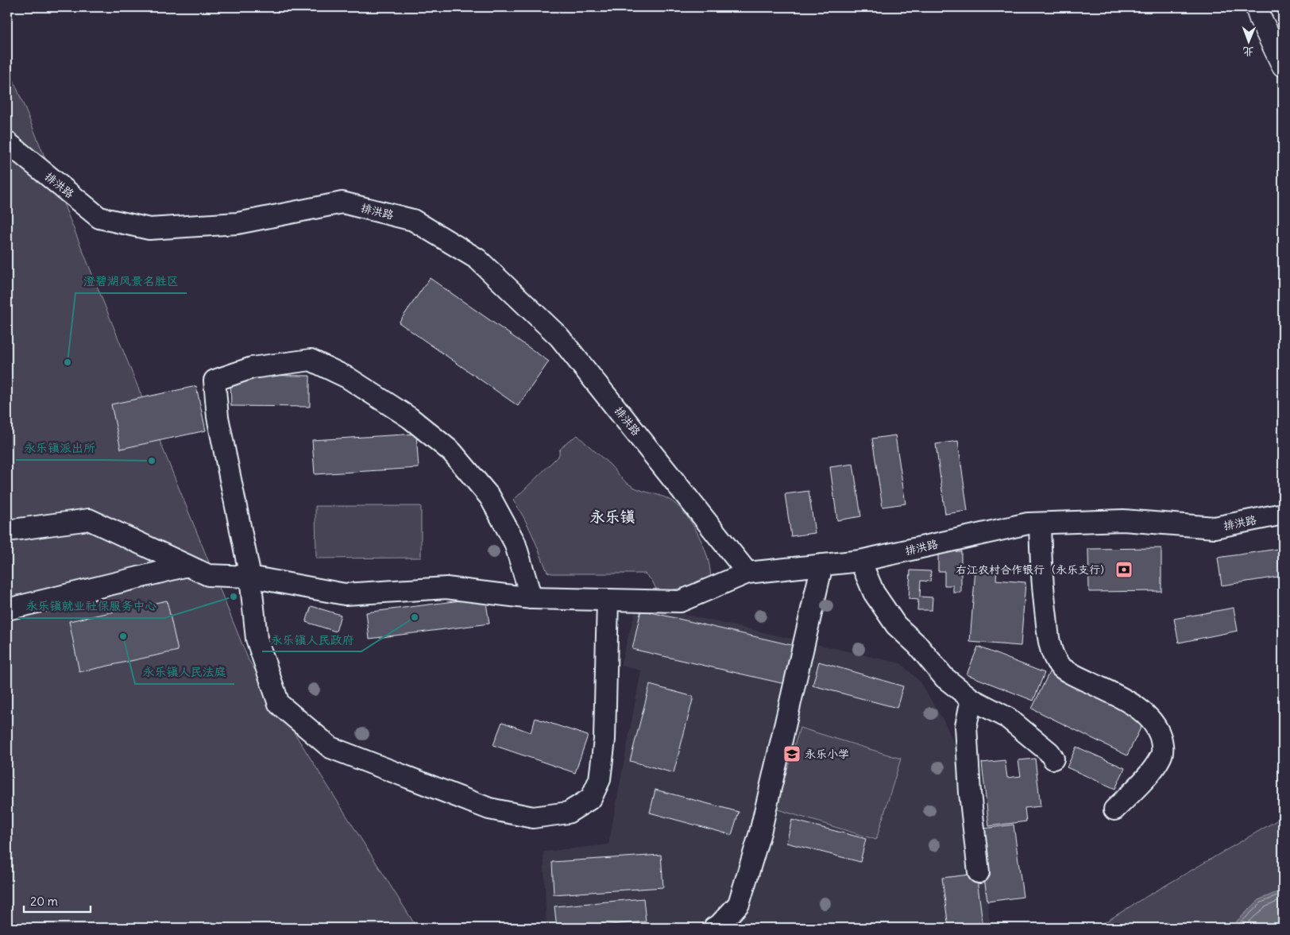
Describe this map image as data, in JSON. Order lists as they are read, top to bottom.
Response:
{
  "streets": {
    "street": ["排洪路"]
  },
  "districts": ["永乐镇"],
  "places": {
    "other": [
      "澄碧湖风景名胜区",
      "永乐镇派出所",
      "永乐镇就业社保服务中心",
      "永乐镇人民政府",
      "永乐镇人民法庭"
    ],
    "bank": ["右江农村合作银行（永乐支行）"],
    "school or university": ["永乐小学"]
  },
  "scale_bar": "20 m",
  "north": "bottom"
}
